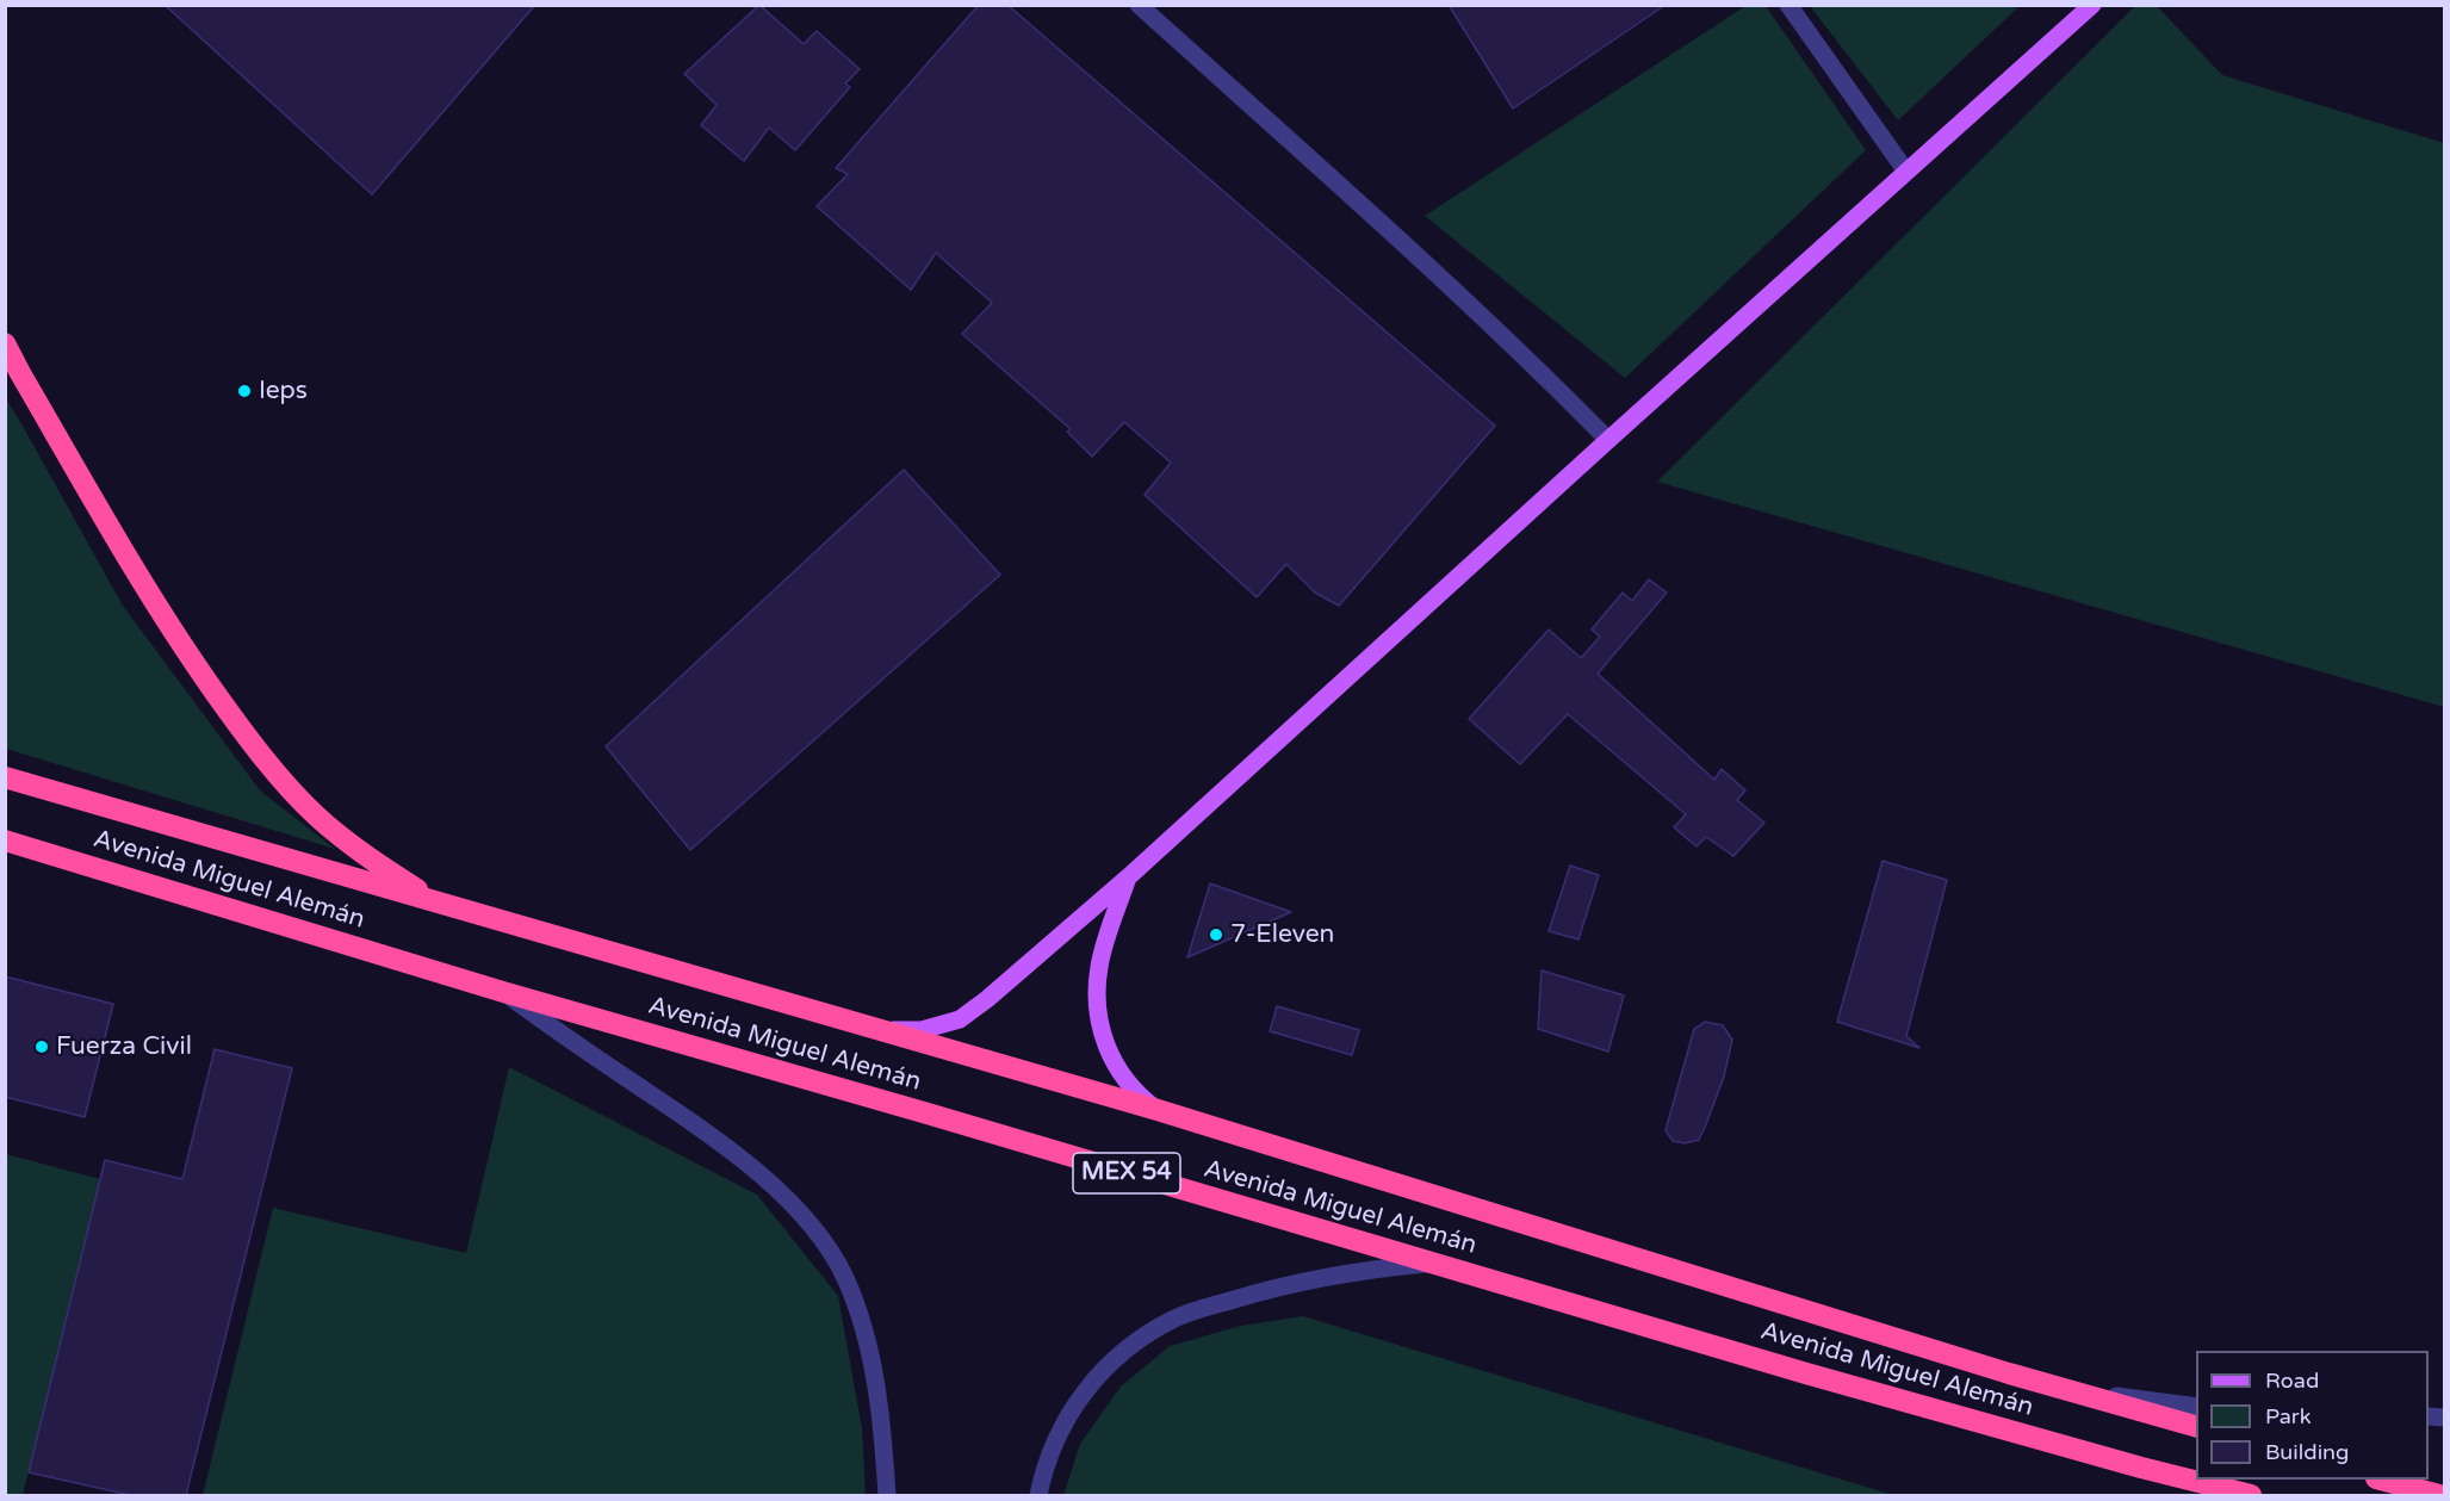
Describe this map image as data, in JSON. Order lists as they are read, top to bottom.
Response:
{
  "streets": {
    "highway": ["Avenida Miguel Alemán", "MEX 54"]
  },
  "places": ["Ieps", "7-Eleven", "Fuerza Civil"],
  "legend": ["Road", "Park", "Building"]
}
